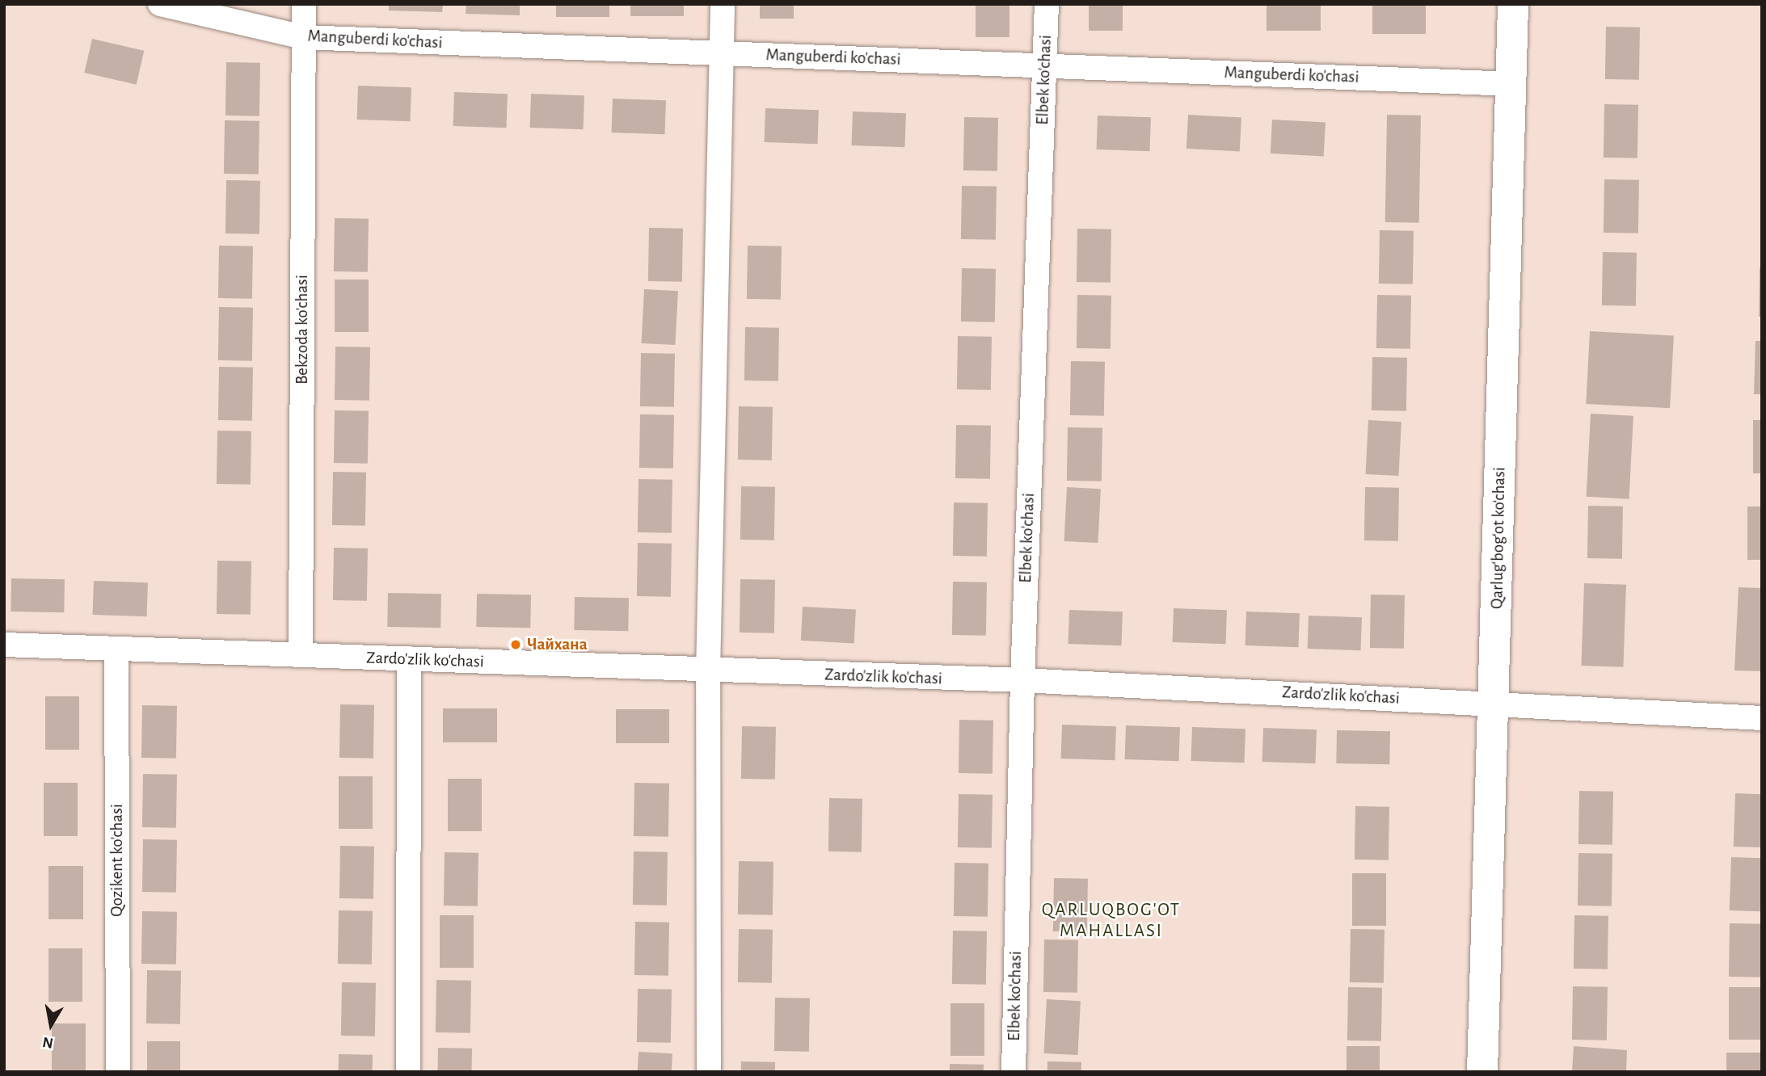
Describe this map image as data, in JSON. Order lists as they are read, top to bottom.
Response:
{
  "streets": {
    "main road": ["Qarlug‘bog‘ot ko‘chasi"],
    "street": [
      "Manguberdi ko'chasi",
      "Elbek ko'chasi",
      "Bekzoda ko'chasi",
      "Zardo'zlik ko'chasi",
      "Qozikent ko'chasi"
    ]
  },
  "crossings": [
    ["Manguberdi ko'chasi", "Elbek ko'chasi"],
    ["Manguberdi ko'chasi", "Bekzoda ko'chasi"],
    ["Manguberdi ko'chasi", "Qarlug‘bog‘ot ko‘chasi"],
    ["Elbek ko'chasi", "Zardo'zlik ko'chasi"],
    ["Bekzoda ko'chasi", "Zardo'zlik ko'chasi"],
    ["Qarlug‘bog‘ot ko‘chasi", "Zardo'zlik ko'chasi"],
    ["Zardo'zlik ko'chasi", "Qozikent ko'chasi"]
  ],
  "districts": ["QARLUQBOG'OT MAHALLASI"],
  "places": ["Чайхана"],
  "north": "bottom"
}
